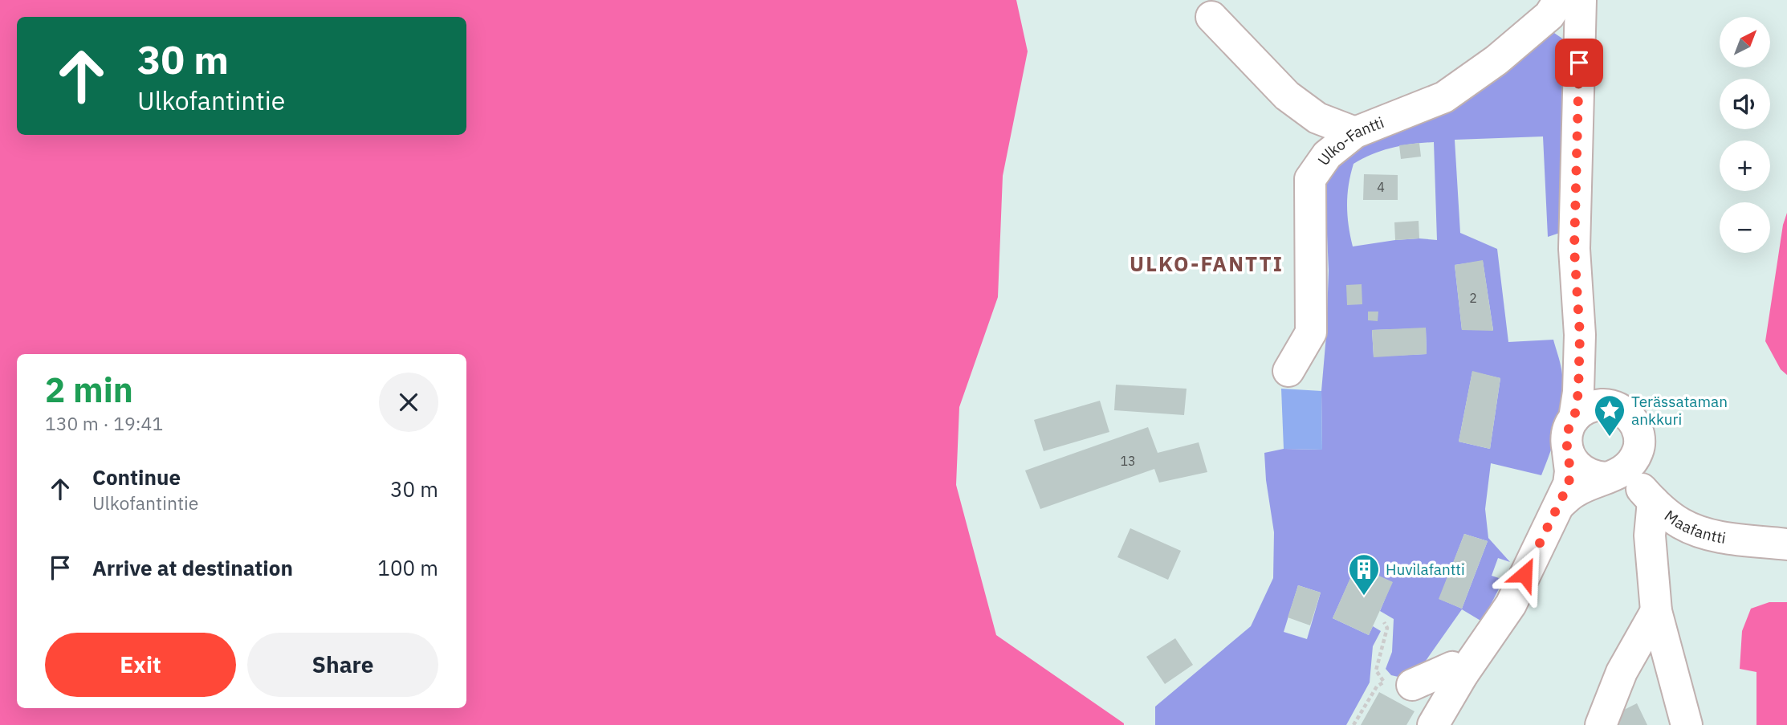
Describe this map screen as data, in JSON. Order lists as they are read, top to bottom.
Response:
{
  "streets": {
    "street": ["Ulko-Fantti", "Maafantti"]
  },
  "districts": ["ULKO-FANTTI"],
  "places": {
    "place": ["Terässataman ankkuri"],
    "building": ["Huvilafantti"]
  },
  "house_numbers": ["4", "2", "13"],
  "north": "top right",
  "page": {
    "map_buttons": ["+", "−"],
    "turn": ["30 m", "Ulkofantintie"],
    "heading": ["2 min", "130 m · 19:41"],
    "list": [
      {
        "name": "Continue",
        "note": "Ulkofantintie",
        "value": "30 m"
      },
      {
        "name": "Arrive at destination",
        "value": "100 m"
      }
    ],
    "buttons": ["Exit", "Share"]
  }
}
